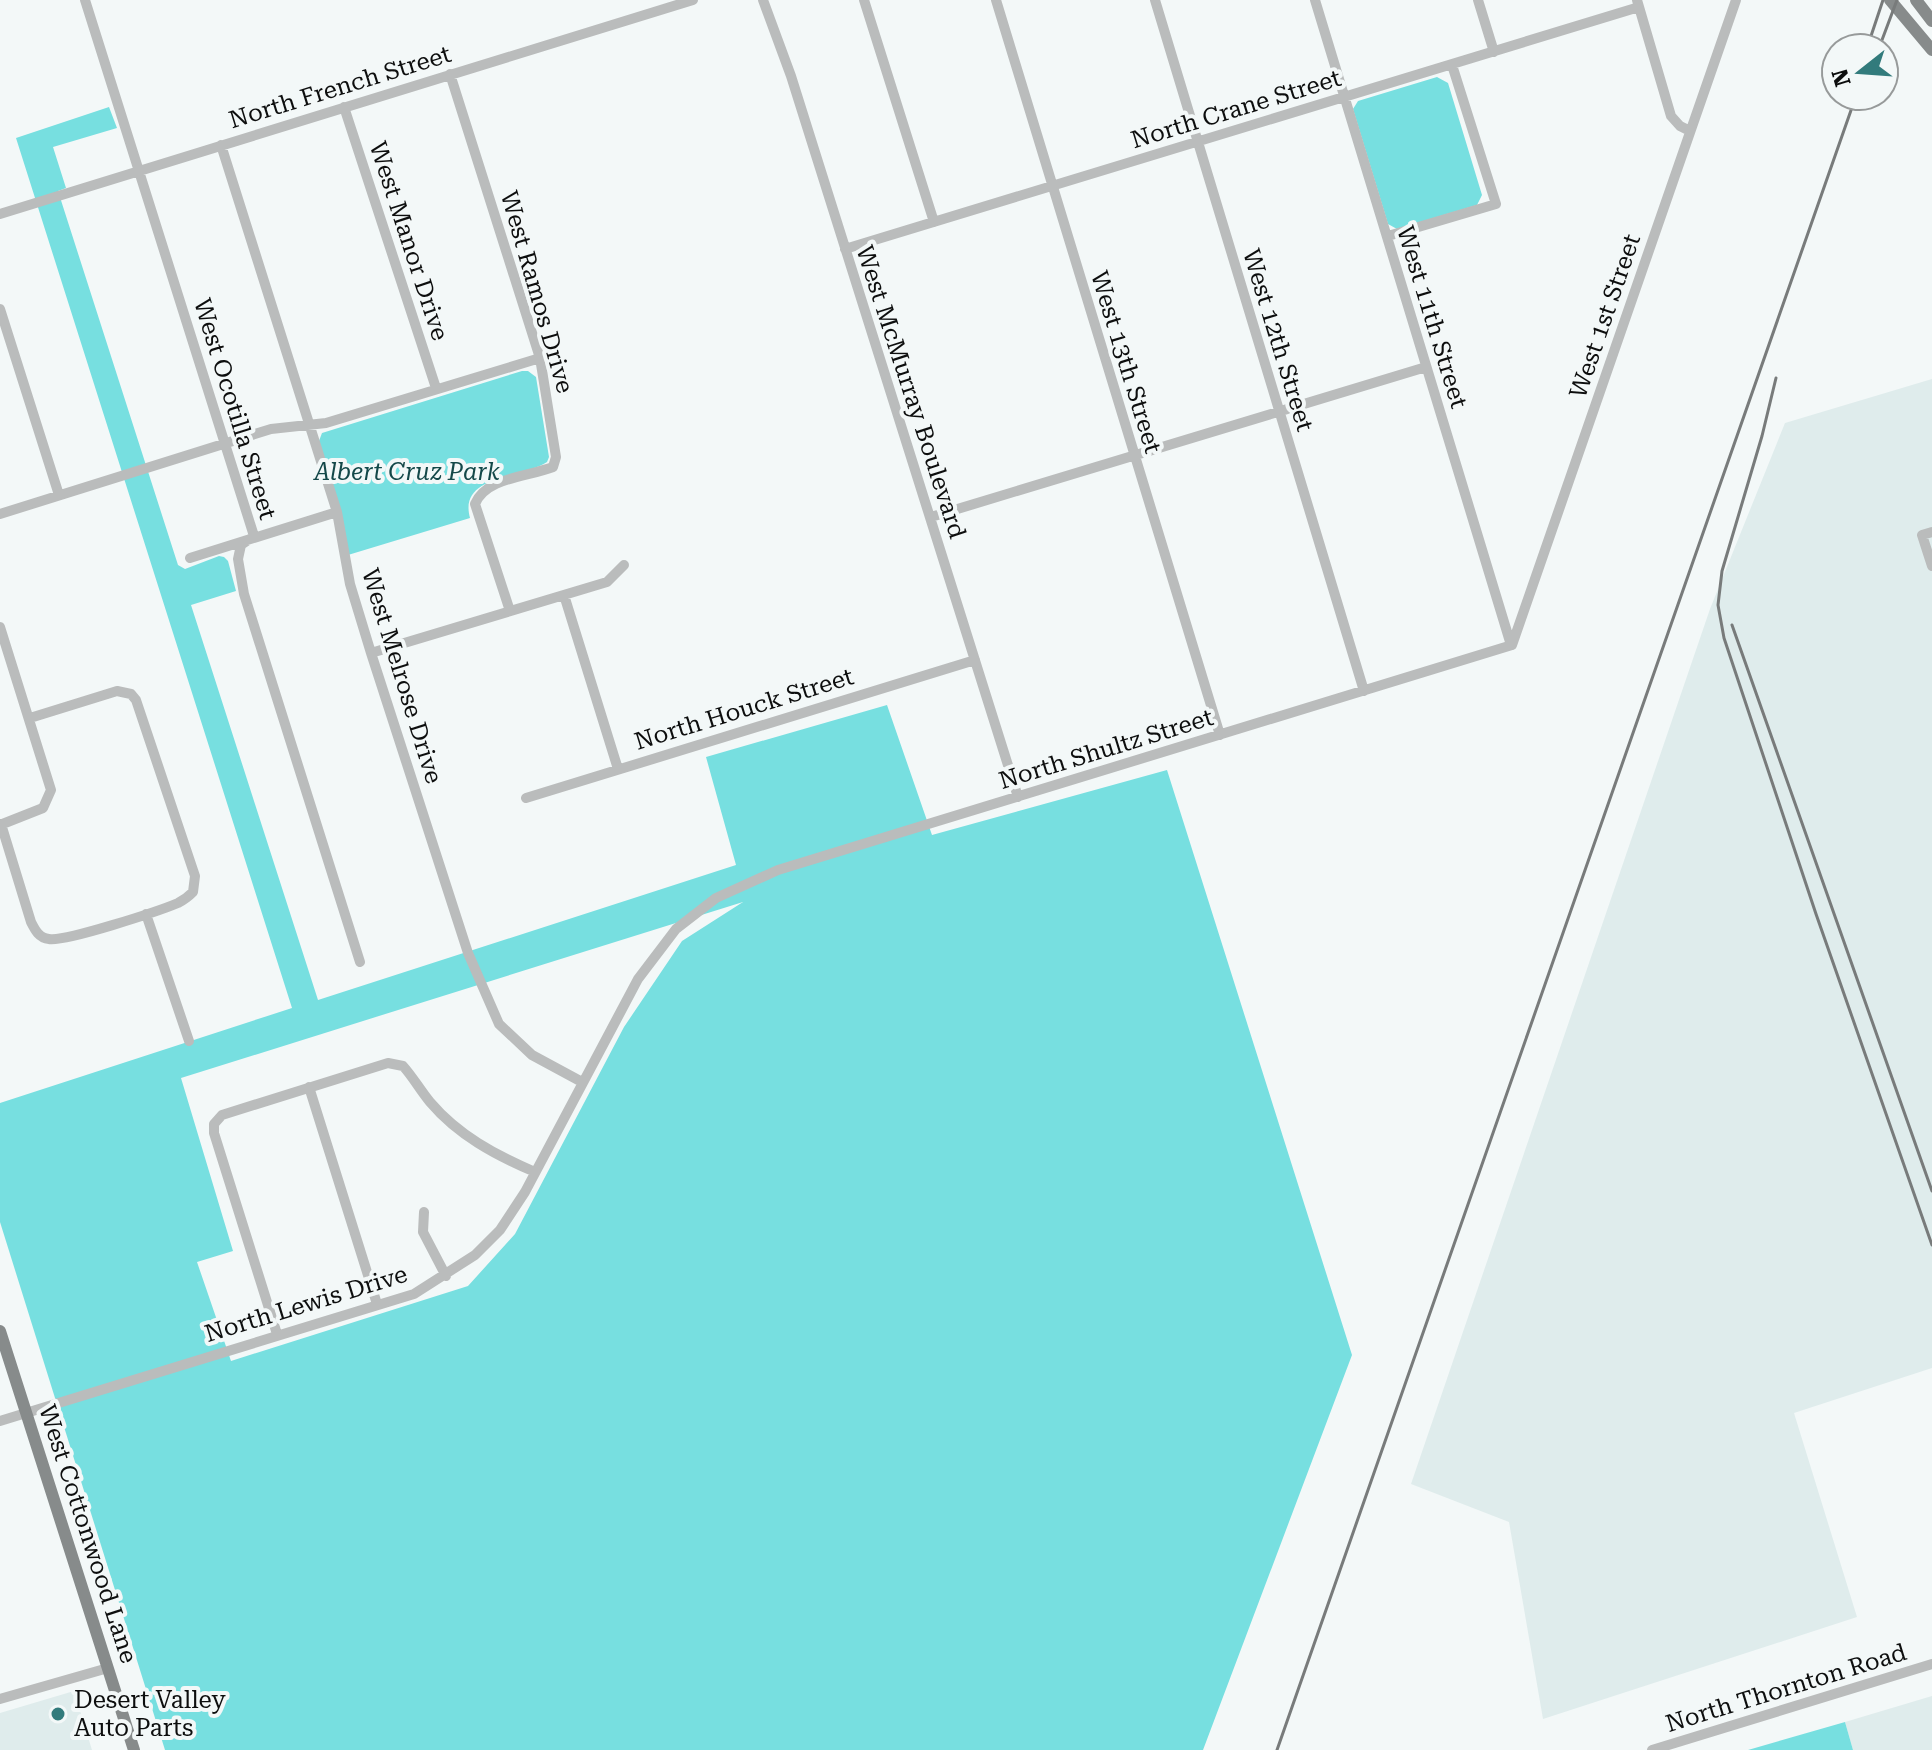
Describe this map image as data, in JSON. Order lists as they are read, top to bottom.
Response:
{
  "streets": {
    "main road": ["West Cottonwood Lane"],
    "street": [
      "North French Street",
      "North Crane Street",
      "West Manor Drive",
      "West Ramos Drive",
      "West 1st Street",
      "West 11th Street",
      "West 12th Street",
      "West 13th Street",
      "West McMurray Boulevard",
      "West Ocotilla Street",
      "West Melrose Drive",
      "North Houck Street",
      "North Shultz Street",
      "North Lewis Drive",
      "North Thornton Road"
    ]
  },
  "crossings": [
    ["North French Street", "West Manor Drive"],
    ["North French Street", "West Ramos Drive"],
    ["North French Street", "West Ocotilla Street"],
    ["North French Street", "West Melrose Drive"],
    ["North Crane Street", "West 11th Street"],
    ["North Crane Street", "West 12th Street"],
    ["North Crane Street", "West 13th Street"],
    ["North Crane Street", "West McMurray Boulevard"],
    ["West 1st Street", "West 11th Street"],
    ["West 1st Street", "North Shultz Street"],
    ["West 11th Street", "North Shultz Street"],
    ["West 12th Street", "North Shultz Street"],
    ["West 13th Street", "North Shultz Street"],
    ["West McMurray Boulevard", "North Houck Street"],
    ["West McMurray Boulevard", "North Shultz Street"],
    ["West Melrose Drive", "North Lewis Drive"],
    ["North Shultz Street", "North Lewis Drive"],
    ["North Lewis Drive", "West Cottonwood Lane"]
  ],
  "parks": ["Albert Cruz Park"],
  "places": ["Desert Valley Auto Parts"],
  "north": "left"
}
